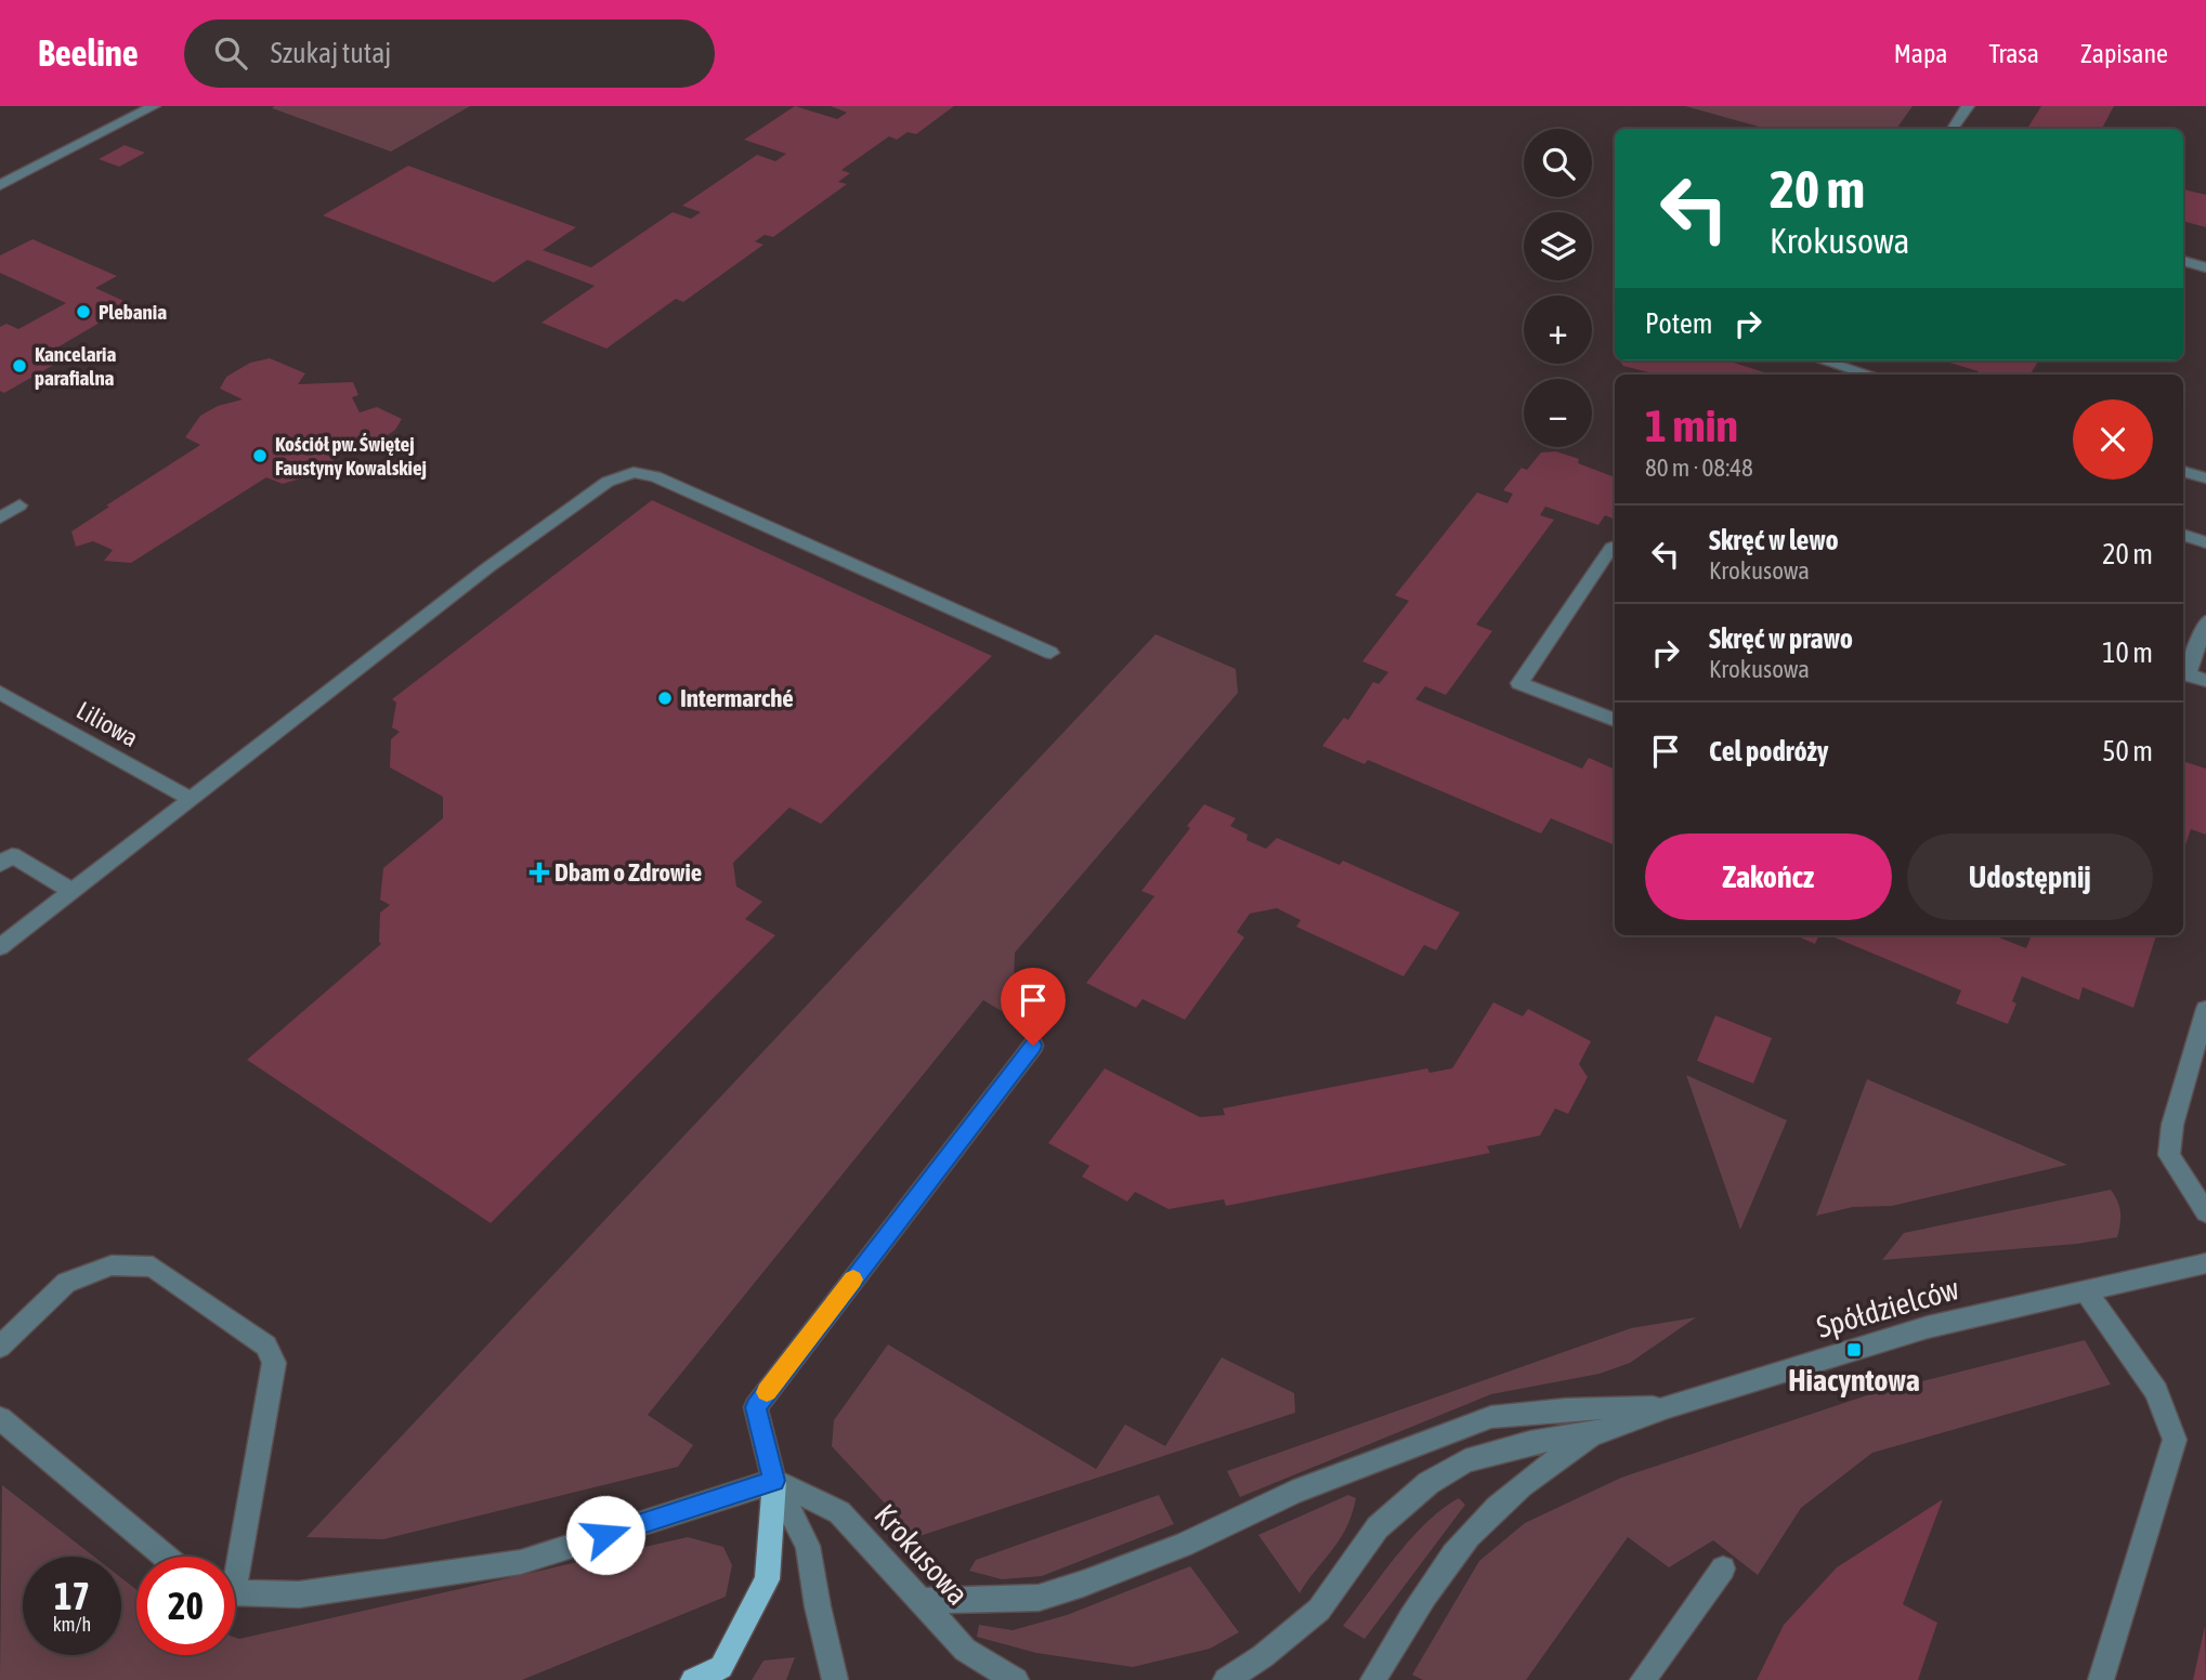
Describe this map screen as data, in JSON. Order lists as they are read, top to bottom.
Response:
{
  "streets": {
    "street": ["Liliowa", "Spółdzielców", "Krokusowa"]
  },
  "places": {
    "other": [
      "Plebania",
      "Kancelaria parafialna",
      "Kościół pw. Świętej Faustyny Kowalskiej",
      "Intermarché"
    ],
    "health": ["Dbam o Zdrowie"],
    "transit": ["Hiacyntowa"]
  },
  "page": {
    "header": "Beeline",
    "search": "Szukaj tutaj",
    "nav": ["Mapa", "Trasa", "Zapisane"],
    "map_buttons": ["+", "−"],
    "turn": ["20 m", "Krokusowa"],
    "then": "Potem",
    "heading": ["1 min", "80 m · 08:48"],
    "list": [
      {
        "name": "Skręć w lewo",
        "note": "Krokusowa",
        "value": "20 m"
      },
      {
        "name": "Skręć w prawo",
        "note": "Krokusowa",
        "value": "10 m"
      },
      {
        "name": "Cel podróży",
        "value": "50 m"
      }
    ],
    "buttons": ["Zakończ", "Udostępnij"],
    "speed": "17 km/h",
    "limit": "20"
  }
}
